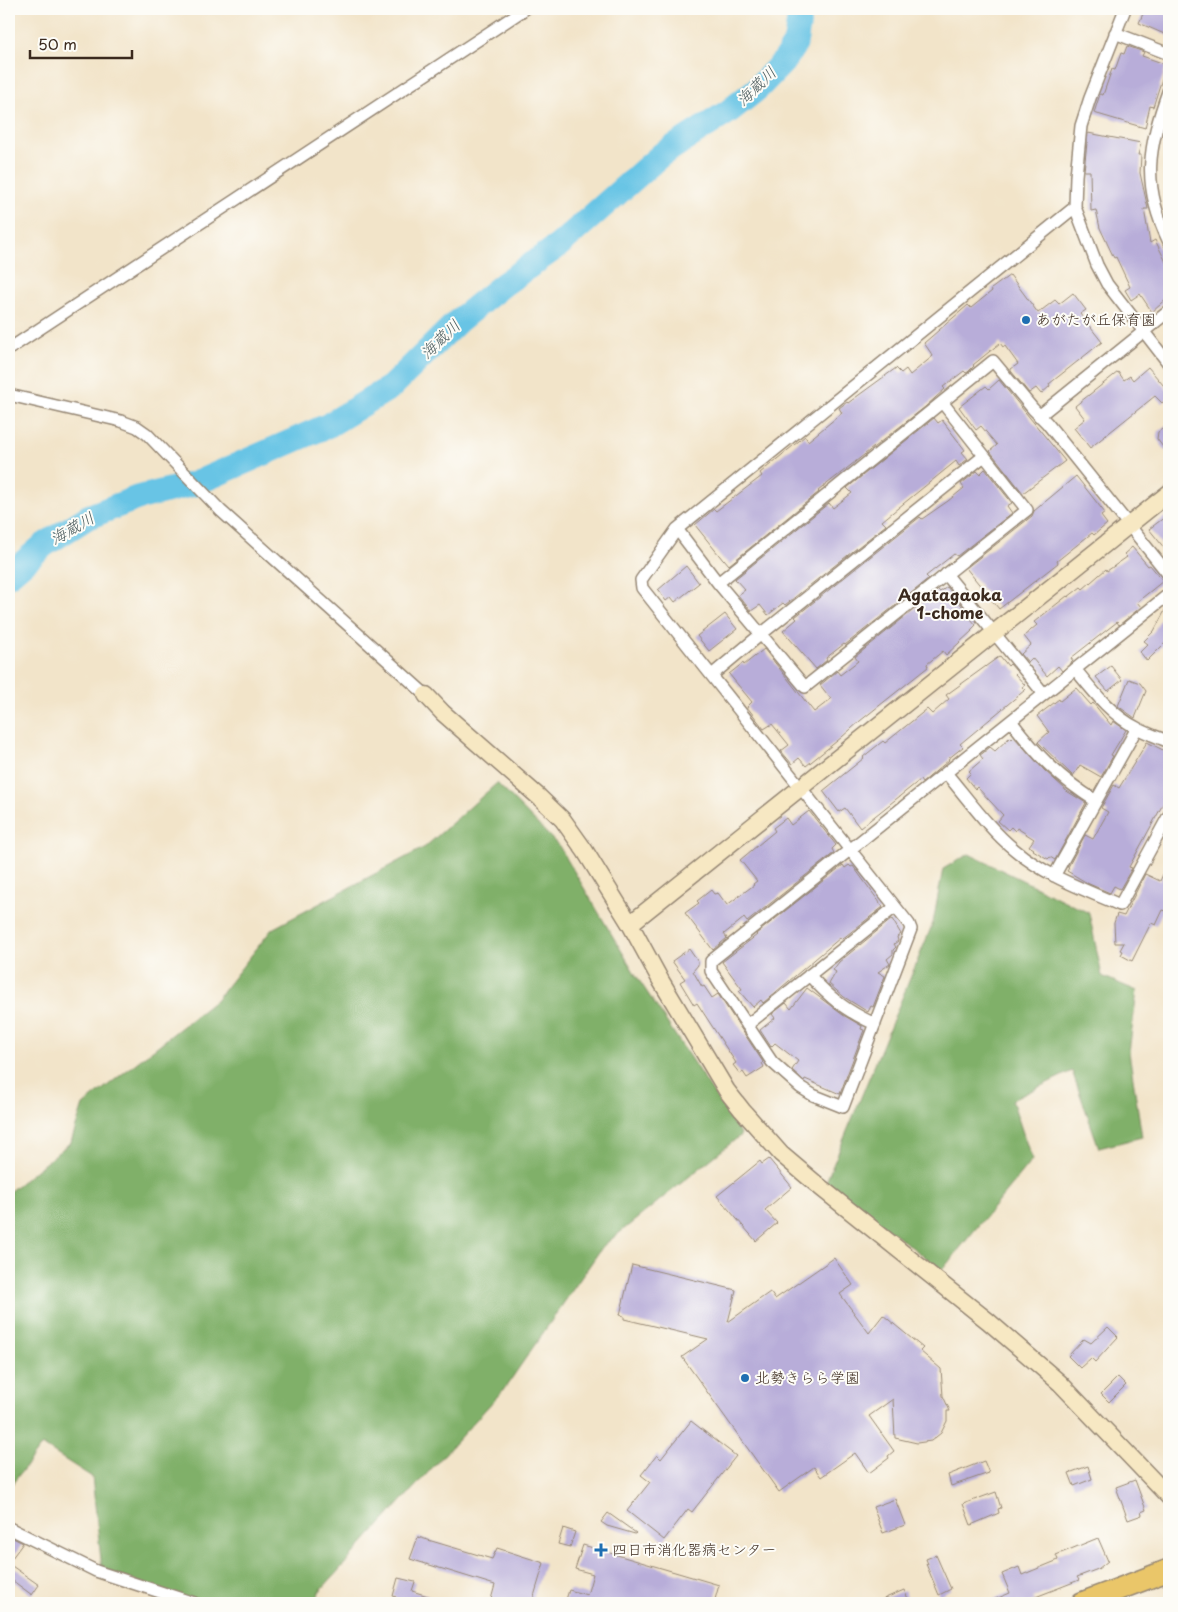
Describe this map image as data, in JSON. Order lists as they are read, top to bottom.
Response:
{
  "districts": ["Agatagaoka 1-chome"],
  "water": ["海蔵川"],
  "places": {
    "other": ["あがたが丘保育園", "北勢きらら学園"],
    "health": ["四日市消化器病センター"]
  },
  "scale_bar": "50 m"
}
